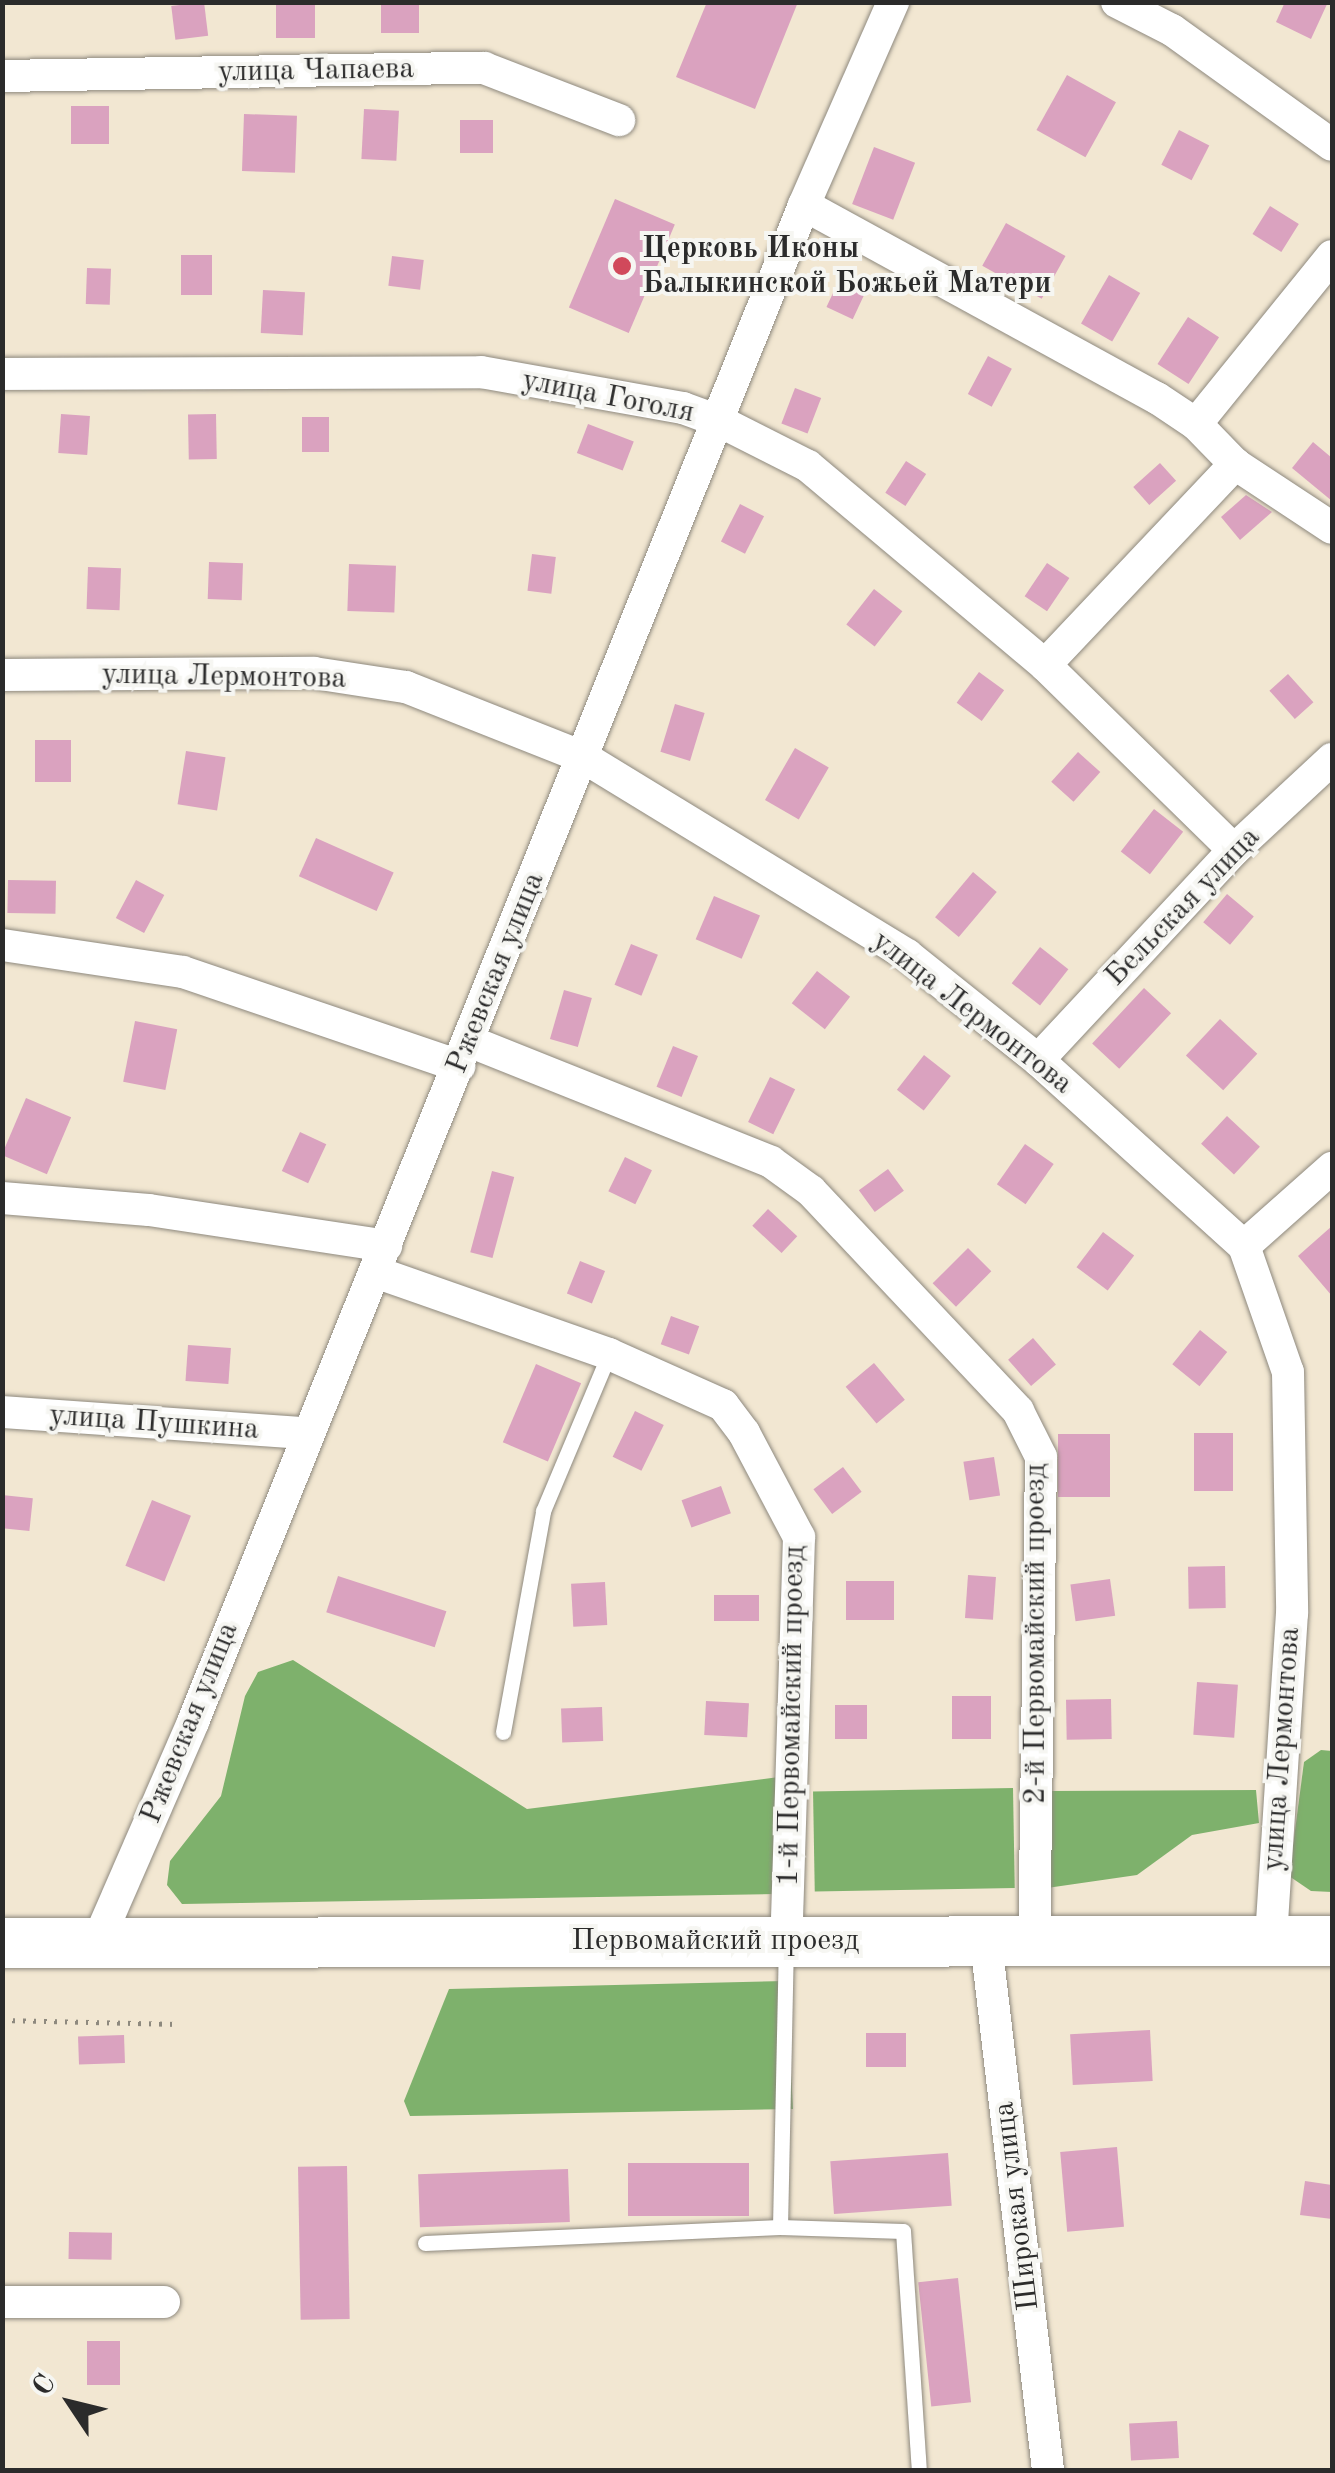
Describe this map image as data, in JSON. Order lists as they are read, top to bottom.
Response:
{
  "streets": {
    "main road": ["Первомайский проезд"],
    "street": [
      "улица Чапаева",
      "улица Гоголя",
      "улица Лермонтова",
      "Бельская улица",
      "Ржевская улица",
      "улица Пушкина",
      "2-й Первомайский проезд",
      "1-й Первомайский проезд",
      "Широкая улица"
    ]
  },
  "crossings": [
    ["улица Гоголя", "Бельская улица"],
    ["улица Гоголя", "Ржевская улица"],
    ["улица Лермонтова", "Бельская улица"],
    ["улица Лермонтова", "Ржевская улица"],
    ["улица Лермонтова", "Первомайский проезд"],
    ["Ржевская улица", "улица Пушкина"],
    ["Ржевская улица", "2-й Первомайский проезд"],
    ["Ржевская улица", "1-й Первомайский проезд"],
    ["Ржевская улица", "Первомайский проезд"],
    ["2-й Первомайский проезд", "Первомайский проезд"],
    ["2-й Первомайский проезд", "Широкая улица"],
    ["1-й Первомайский проезд", "Первомайский проезд"],
    ["Первомайский проезд", "Широкая улица"]
  ],
  "places": ["Церковь Иконы Балыкинской Божьей Матери"],
  "north": "top left"
}
